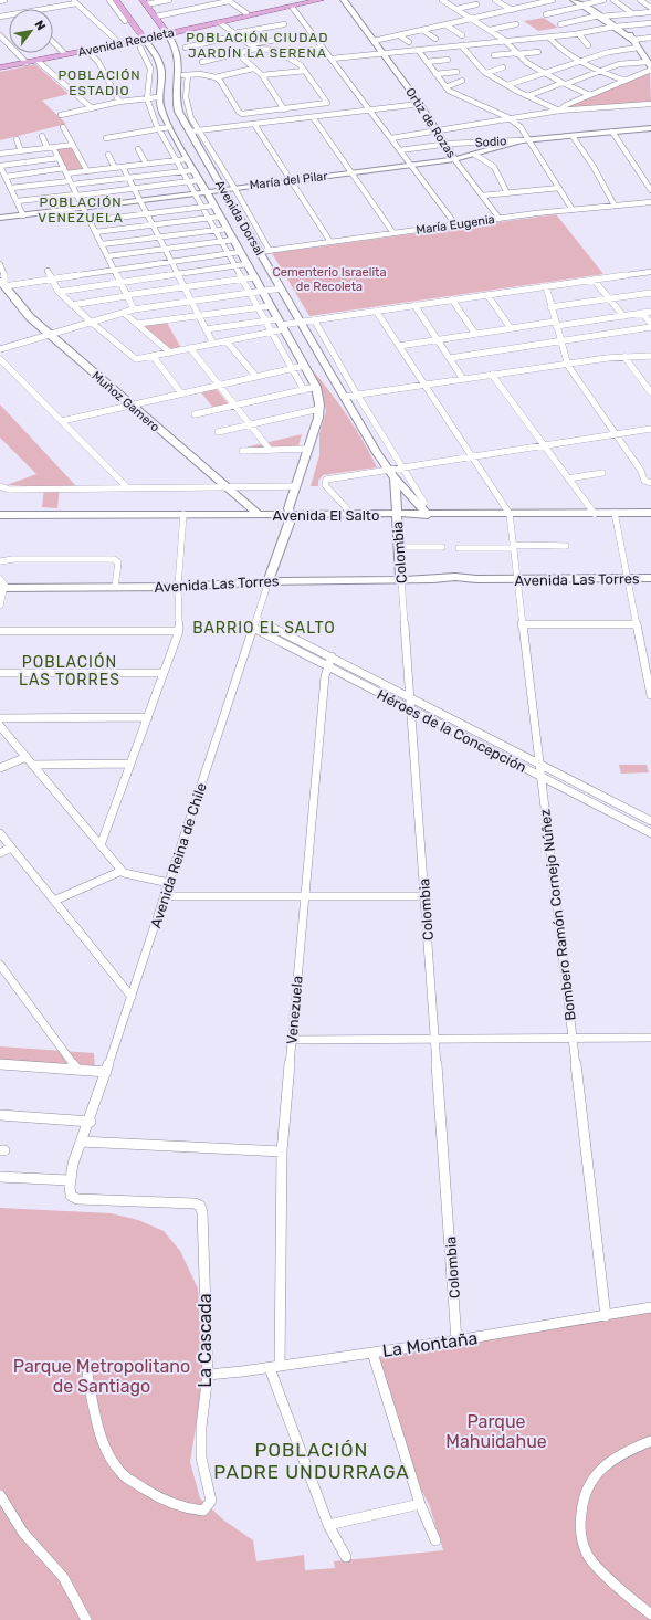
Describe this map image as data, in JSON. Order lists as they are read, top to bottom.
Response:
{
  "streets": {
    "main road": [
      "Avenida Recoleta",
      "Ortiz de Rozas",
      "María del Pilar",
      "Avenida Dorsal",
      "Muñoz Gamero",
      "Avenida El Salto",
      "Colombia",
      "Avenida Las Torres",
      "Avenida Reina de Chile"
    ],
    "street": [
      "Sodio",
      "María Eugenia",
      "Héroes de la Concepción",
      "Bombero Ramón Cornejo Núñez",
      "Venezuela",
      "La Cascada",
      "La Montaña"
    ]
  },
  "crossings": [
    ["Avenida Recoleta", "Avenida Dorsal"],
    ["Ortiz de Rozas", "Sodio"],
    ["Ortiz de Rozas", "María del Pilar"],
    ["Ortiz de Rozas", "María Eugenia"],
    ["Sodio", "María del Pilar"],
    ["María del Pilar", "Avenida Dorsal"],
    ["Avenida Dorsal", "María Eugenia"],
    ["Avenida Dorsal", "Avenida El Salto"],
    ["Avenida Dorsal", "Colombia"],
    ["Avenida Dorsal", "Avenida Reina de Chile"],
    ["Muñoz Gamero", "Avenida El Salto"],
    ["Avenida El Salto", "Colombia"],
    ["Avenida El Salto", "Avenida Reina de Chile"],
    ["Avenida El Salto", "Bombero Ramón Cornejo Núñez"],
    ["Colombia", "Avenida Las Torres"],
    ["Colombia", "Héroes de la Concepción"],
    ["Colombia", "La Montaña"],
    ["Avenida Las Torres", "Avenida Reina de Chile"],
    ["Avenida Las Torres", "Bombero Ramón Cornejo Núñez"],
    ["Héroes de la Concepción", "Avenida Reina de Chile"],
    ["Héroes de la Concepción", "Bombero Ramón Cornejo Núñez"],
    ["Héroes de la Concepción", "Venezuela"],
    ["Avenida Reina de Chile", "La Cascada"],
    ["Bombero Ramón Cornejo Núñez", "La Montaña"],
    ["Venezuela", "La Montaña"],
    ["La Cascada", "La Montaña"]
  ],
  "districts": [
    "POBLACIÓN CIUDAD JARDÍN LA SERENA",
    "POBLACIÓN ESTADIO",
    "POBLACIÓN VENEZUELA",
    "BARRIO EL SALTO",
    "POBLACIÓN LAS TORRES",
    "POBLACIÓN PADRE UNDURRAGA"
  ],
  "parks": ["Cementerio Israelita de Recoleta", "Parque Metropolitano de Santiago", "Parque Mahuidahue"],
  "north": "top right"
}
